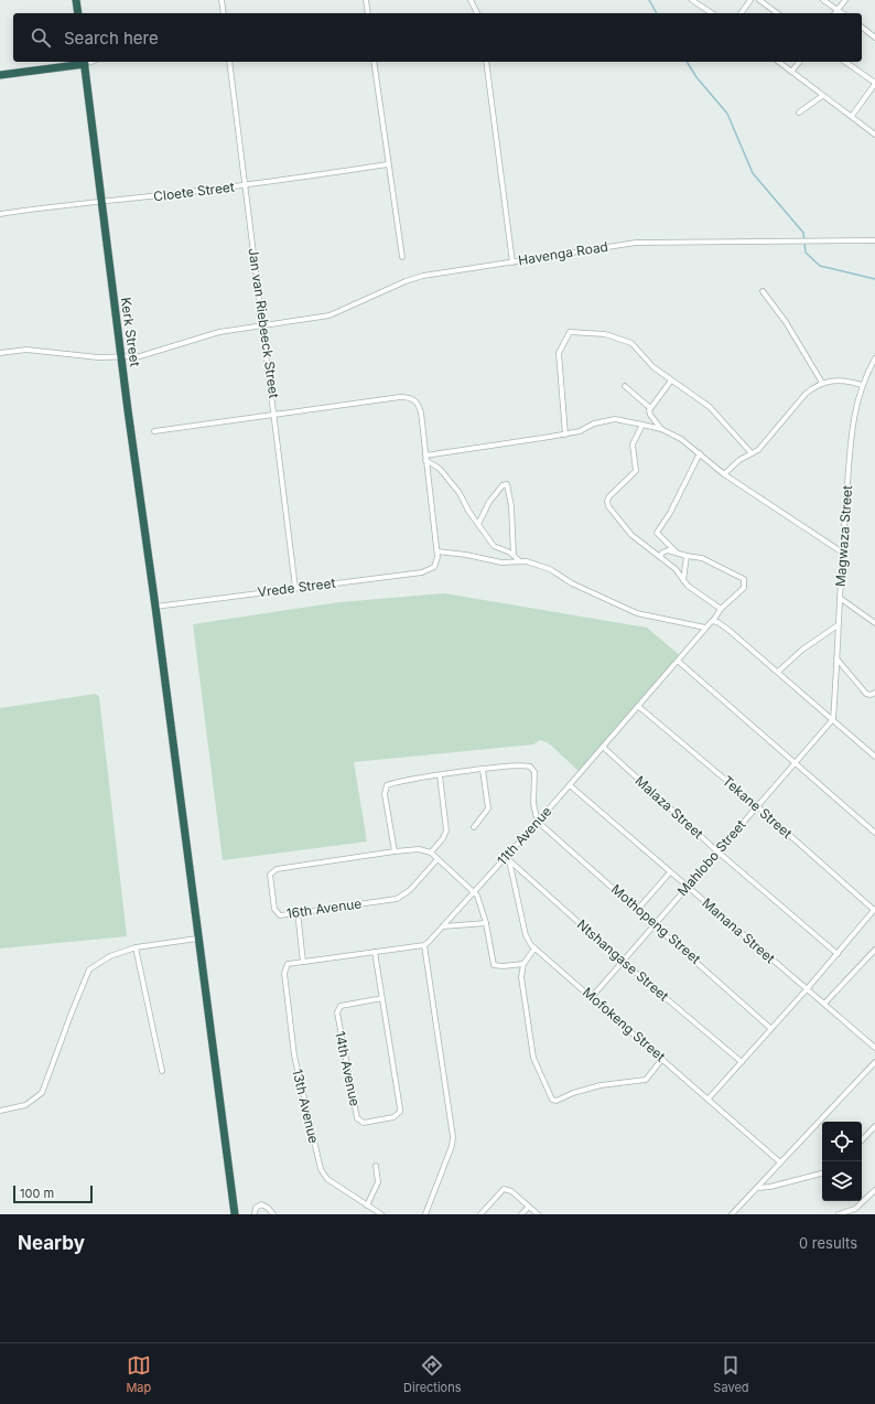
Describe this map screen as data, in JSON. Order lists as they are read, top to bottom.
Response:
{
  "streets": {
    "highway": ["Kerk Street"],
    "street": [
      "Cloete Street",
      "Havenga Road",
      "Jan van Riebeeck Street",
      "Magwaza Street",
      "Vrede Street",
      "Malaza Street",
      "Tekane Street",
      "11th Avenue",
      "Mahlobo Street",
      "16th Avenue",
      "Mothopeng Street",
      "Manana Street",
      "Ntshangase Street",
      "Mofokeng Street",
      "14th Avenue",
      "13th Avenue"
    ]
  },
  "crossings": [
    ["Cloete Street", "Jan van Riebeeck Street"],
    ["Cloete Street", "Kerk Street"],
    ["Havenga Road", "Jan van Riebeeck Street"],
    ["Havenga Road", "Kerk Street"],
    ["Jan van Riebeeck Street", "Vrede Street"],
    ["Kerk Street", "Vrede Street"],
    ["Magwaza Street", "Mahlobo Street"],
    ["Malaza Street", "11th Avenue"],
    ["Malaza Street", "Mahlobo Street"],
    ["Tekane Street", "11th Avenue"],
    ["Tekane Street", "Mahlobo Street"],
    ["11th Avenue", "Mothopeng Street"],
    ["11th Avenue", "Manana Street"],
    ["11th Avenue", "Ntshangase Street"],
    ["Mahlobo Street", "Mothopeng Street"],
    ["Mahlobo Street", "Manana Street"],
    ["Mahlobo Street", "Ntshangase Street"],
    ["Mahlobo Street", "Mofokeng Street"],
    ["Ntshangase Street", "Mofokeng Street"]
  ],
  "scale_bar": "100 m",
  "page": {
    "search": "Search here",
    "scale": "100 m",
    "heading": ["Nearby", "0 results"],
    "nav": ["Map", "Directions", "Saved"]
  }
}
